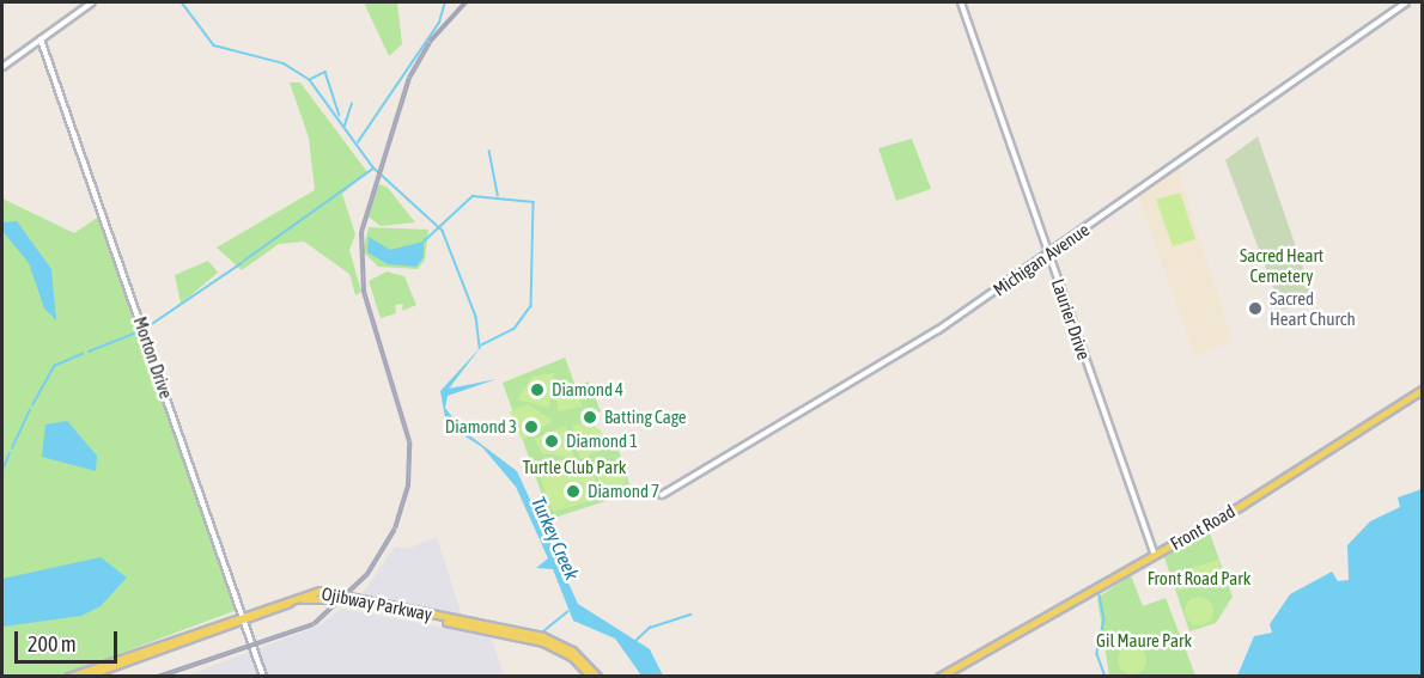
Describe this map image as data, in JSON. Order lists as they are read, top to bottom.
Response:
{
  "streets": {
    "main road": ["Front Road", "Ojibway Parkway"],
    "street": ["Michigan Avenue", "Laurier Drive", "Morton Drive"]
  },
  "crossings": [
    ["Michigan Avenue", "Laurier Drive"],
    ["Laurier Drive", "Front Road"],
    ["Morton Drive", "Ojibway Parkway"]
  ],
  "water": ["Turkey Creek"],
  "parks": [
    "Sacred Heart Cemetery",
    "Turtle Club Park",
    "Front Road Park",
    "Gil Maure Park"
  ],
  "places": [
    "Sacred Heart Church",
    "Diamond 4",
    "Batting Cage",
    "Diamond 3",
    "Diamond 1",
    "Diamond 7"
  ],
  "scale_bar": "200 m"
}
